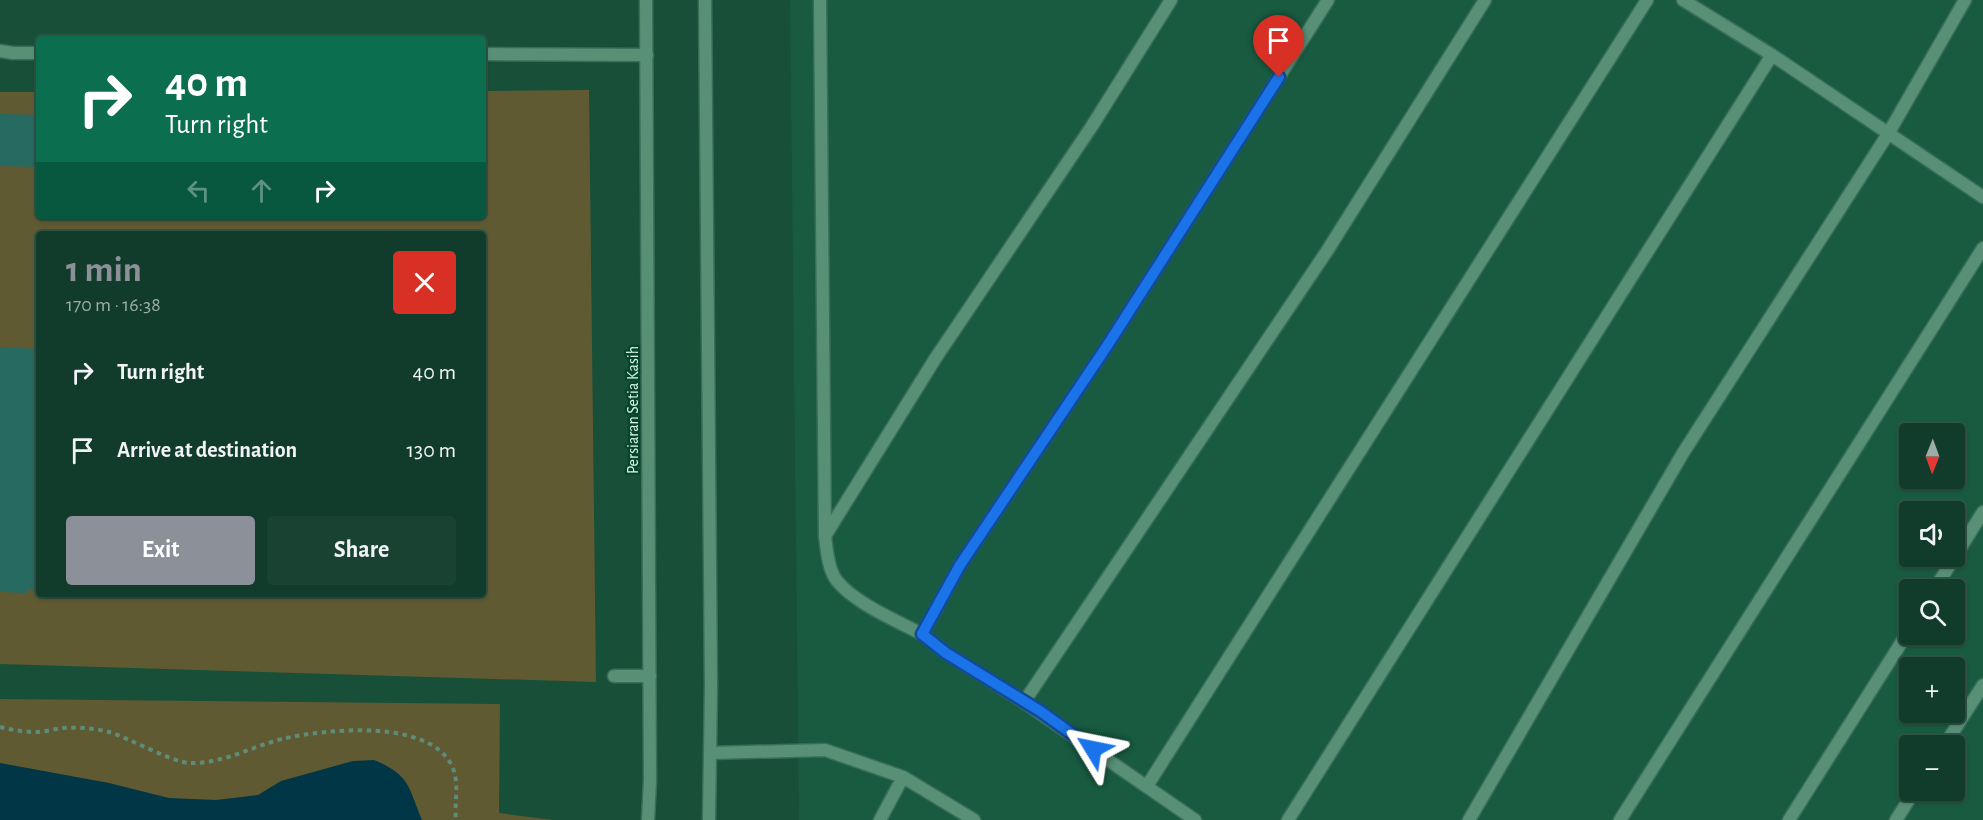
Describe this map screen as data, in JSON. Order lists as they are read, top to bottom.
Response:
{
  "streets": {
    "street": ["Persiaran Setia Kasih"]
  },
  "north": "bottom",
  "page": {
    "turn": ["40 m", "Turn right"],
    "heading": ["1 min", "170 m · 16:38"],
    "list": [
      {
        "name": "Turn right",
        "value": "40 m"
      },
      {
        "name": "Arrive at destination",
        "value": "130 m"
      }
    ],
    "map_buttons": ["+", "−"],
    "buttons": ["Exit", "Share"]
  }
}
